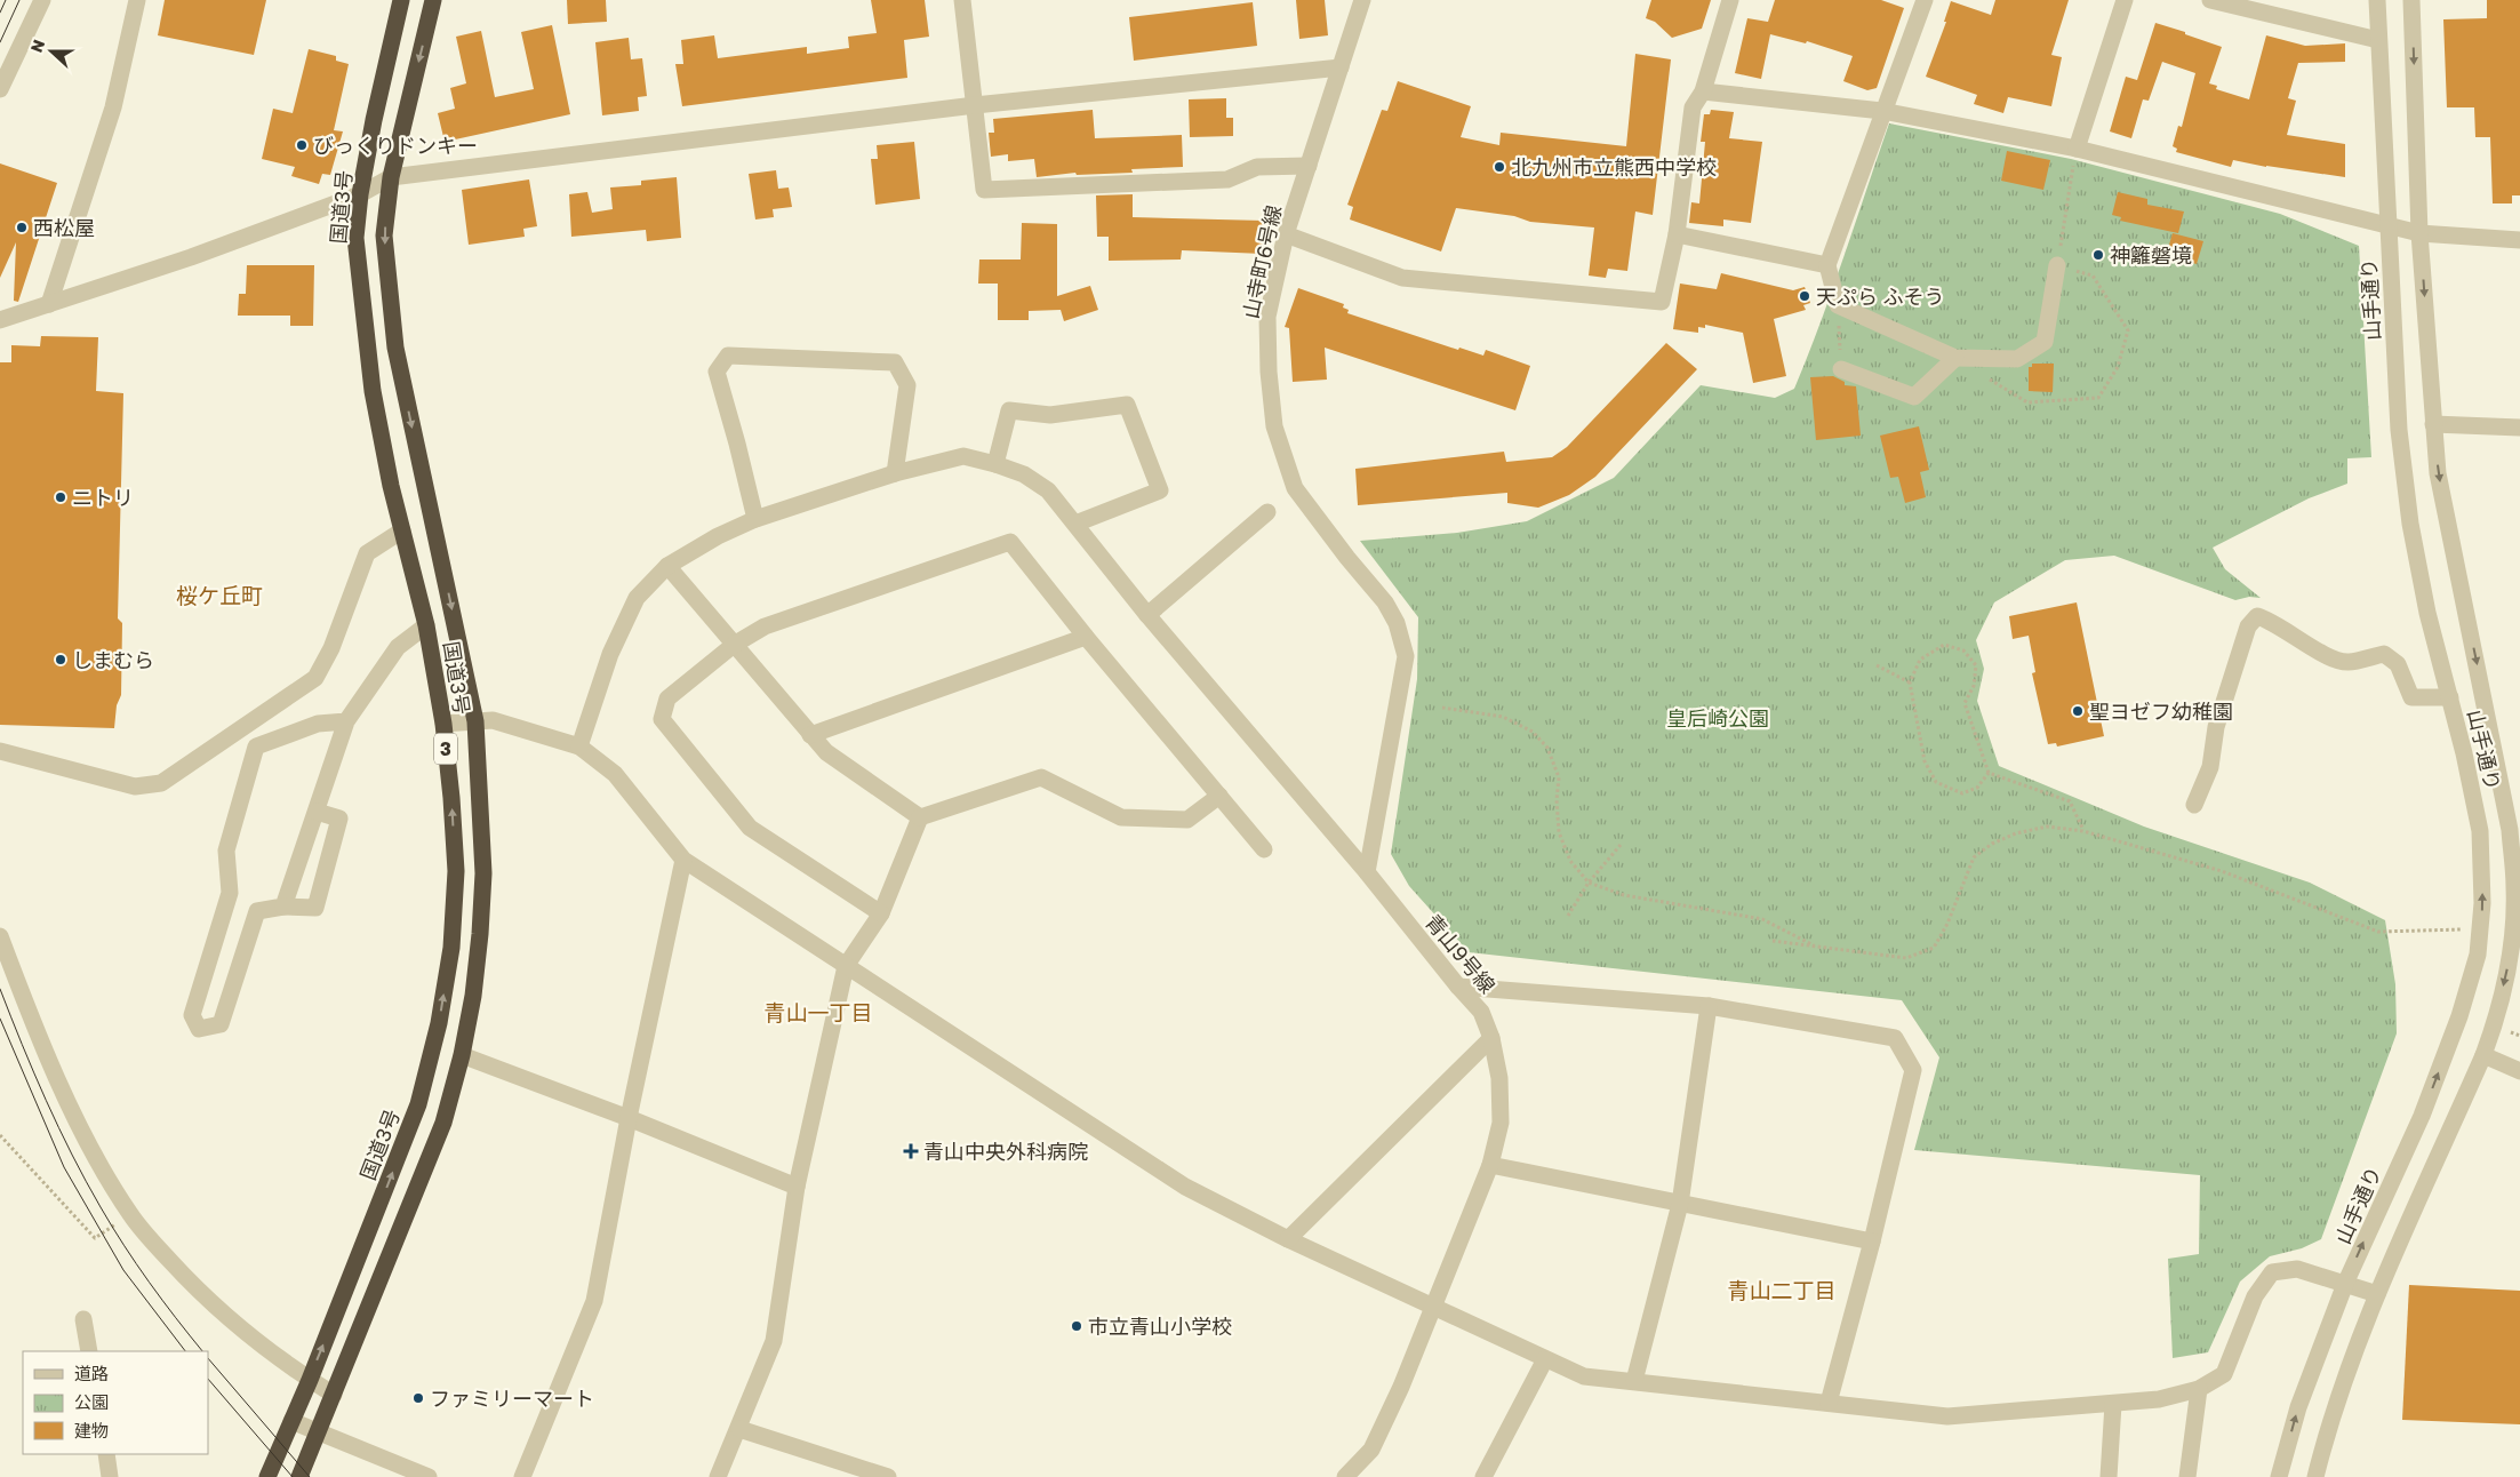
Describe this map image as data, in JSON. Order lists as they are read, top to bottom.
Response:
{
  "streets": {
    "highway": ["国道3号", "3"],
    "street": ["山寺町6号線", "山手通り", "青山9号線"]
  },
  "crossings": [
    ["山寺町6号線", "青山9号線"]
  ],
  "districts": ["桜ケ丘町", "青山一丁目", "青山二丁目"],
  "parks": ["皇后崎公園"],
  "places": {
    "other": [
      "びっくりドンキー",
      "北九州市立熊西中学校",
      "西松屋",
      "神籬磐境",
      "天ぷら ふそう",
      "ニトリ",
      "しまむら",
      "聖ヨゼフ幼稚園",
      "市立青山小学校",
      "ファミリーマート"
    ],
    "health": ["青山中央外科病院"]
  },
  "legend": ["道路", "公園", "建物"],
  "north": "left"
}
